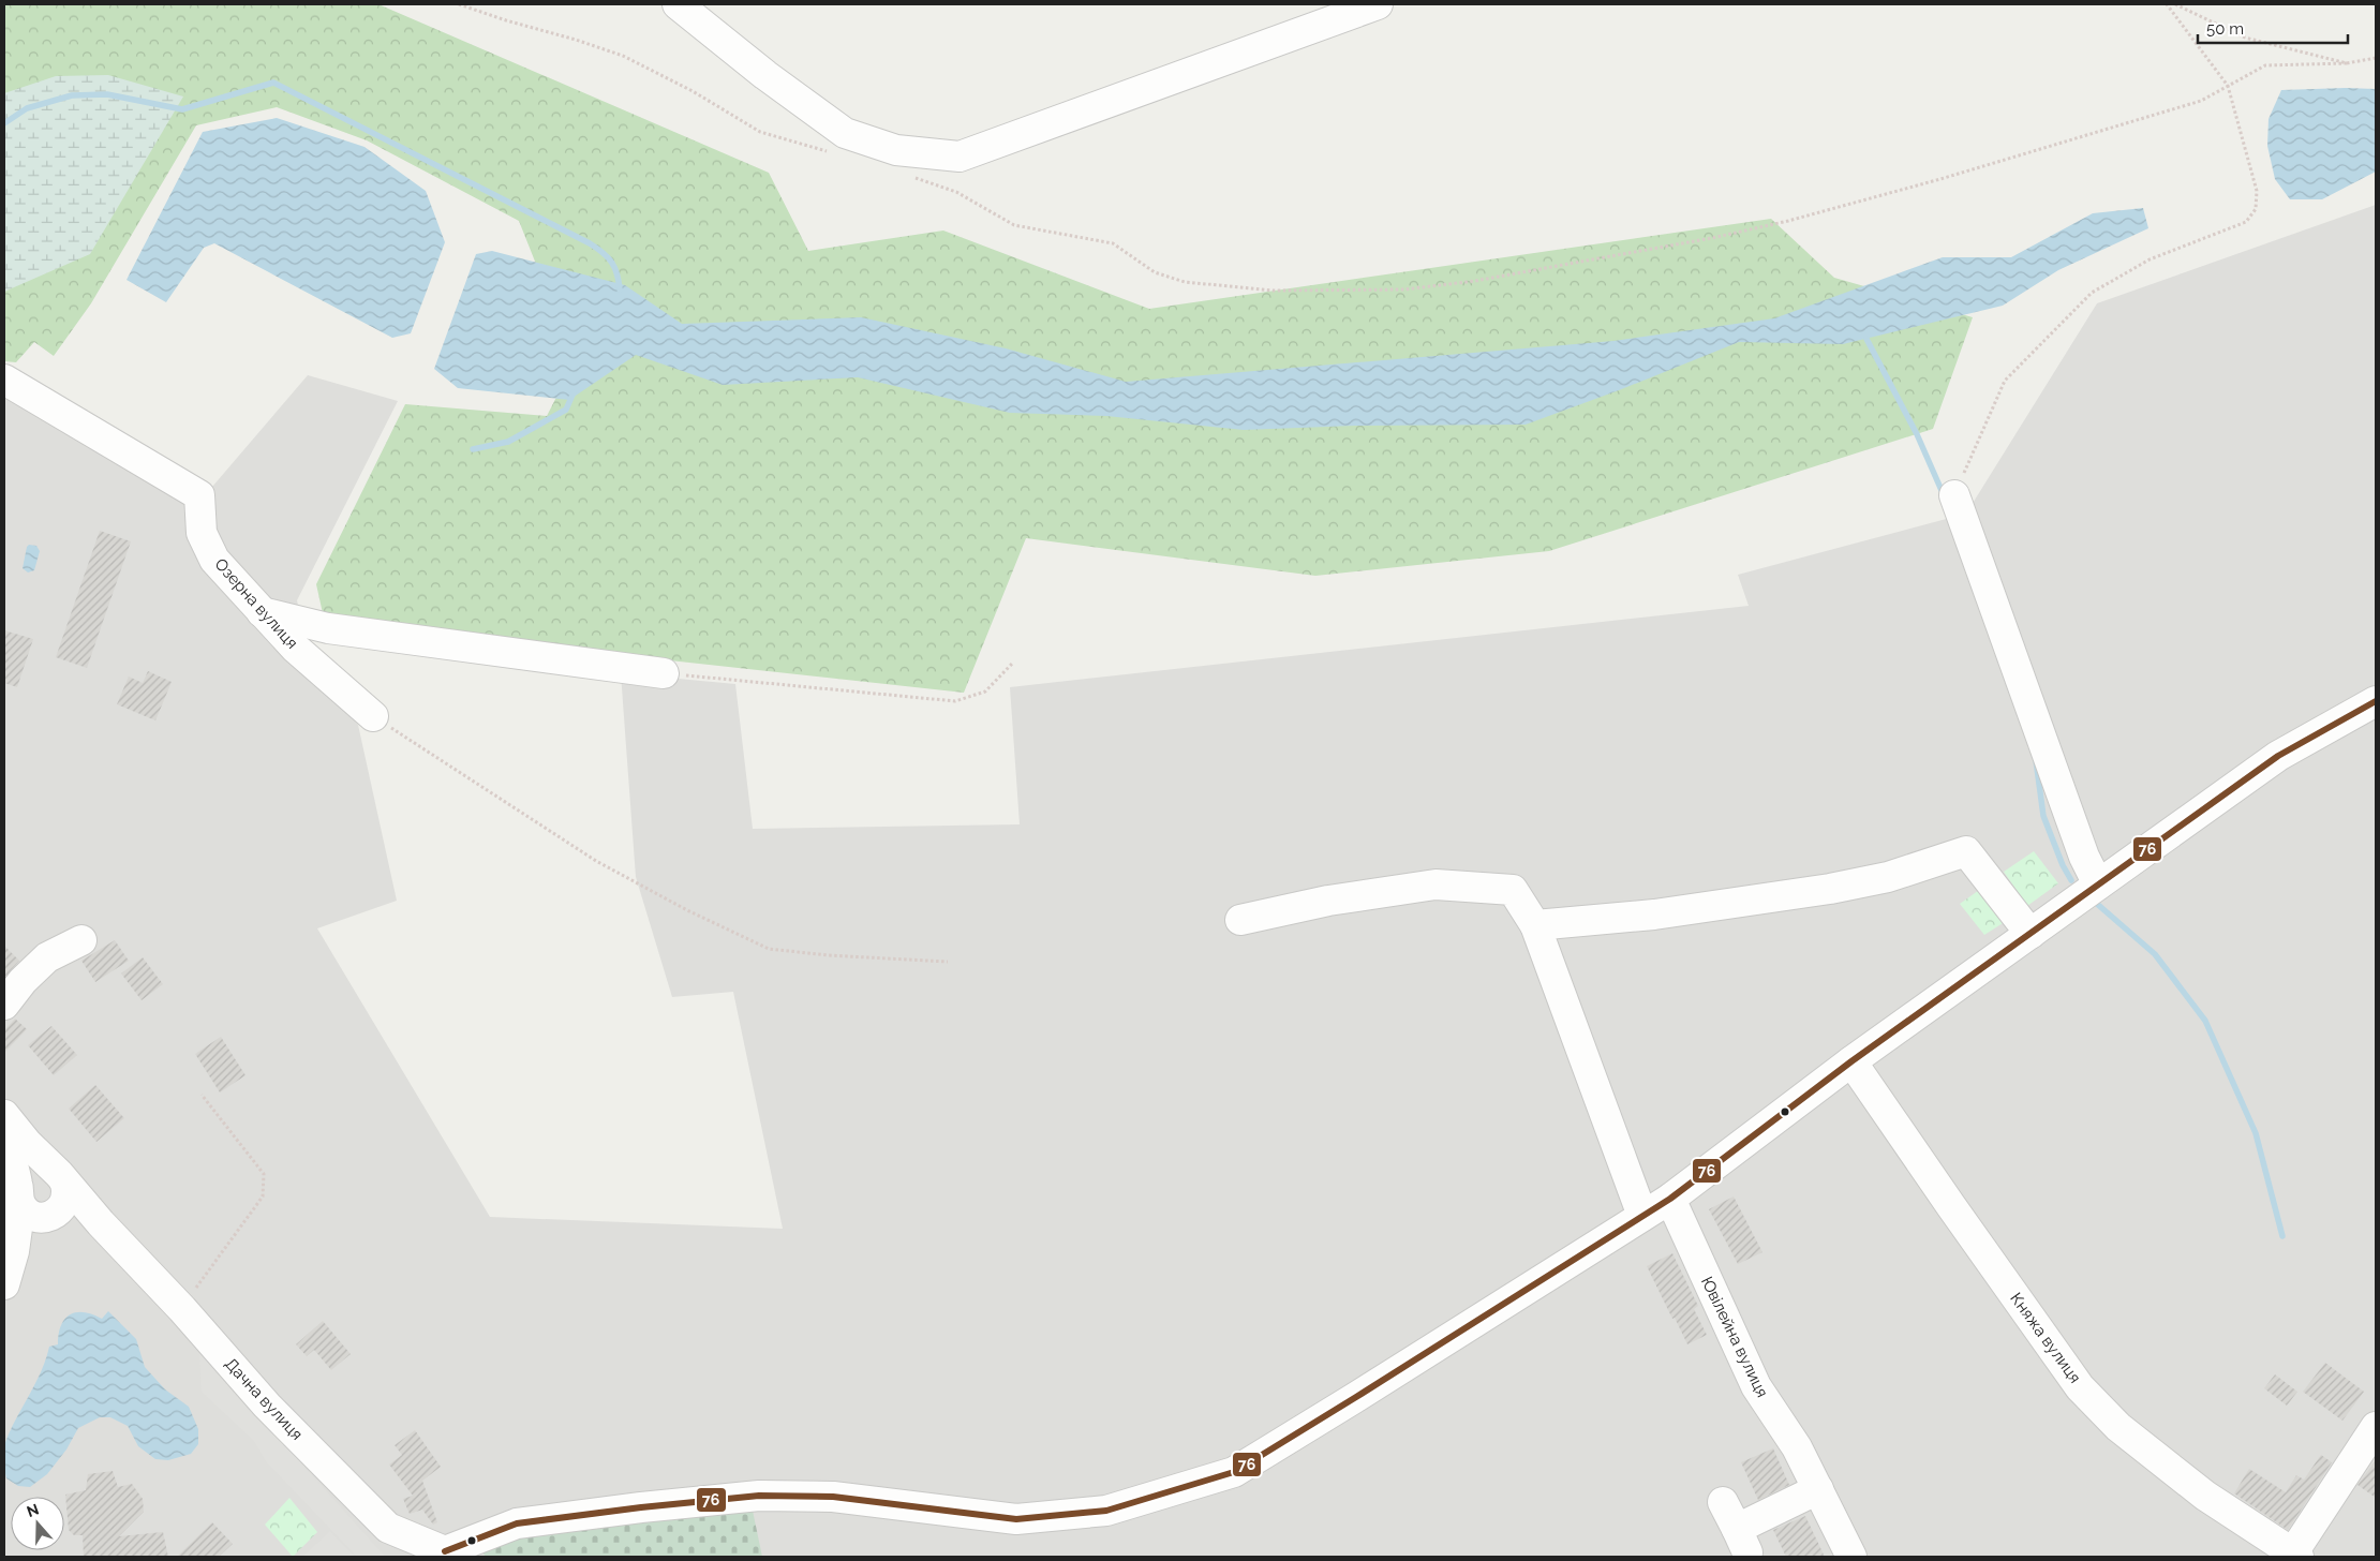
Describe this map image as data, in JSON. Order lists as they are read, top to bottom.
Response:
{
  "streets": {
    "street": [
      "Озерна вулиця",
      "Ювілейна вулиця",
      "Княжа вулиця",
      "Дачна вулиця"
    ]
  },
  "lines": ["transit line 76"],
  "scale_bar": "50 m",
  "north": "top"
}
